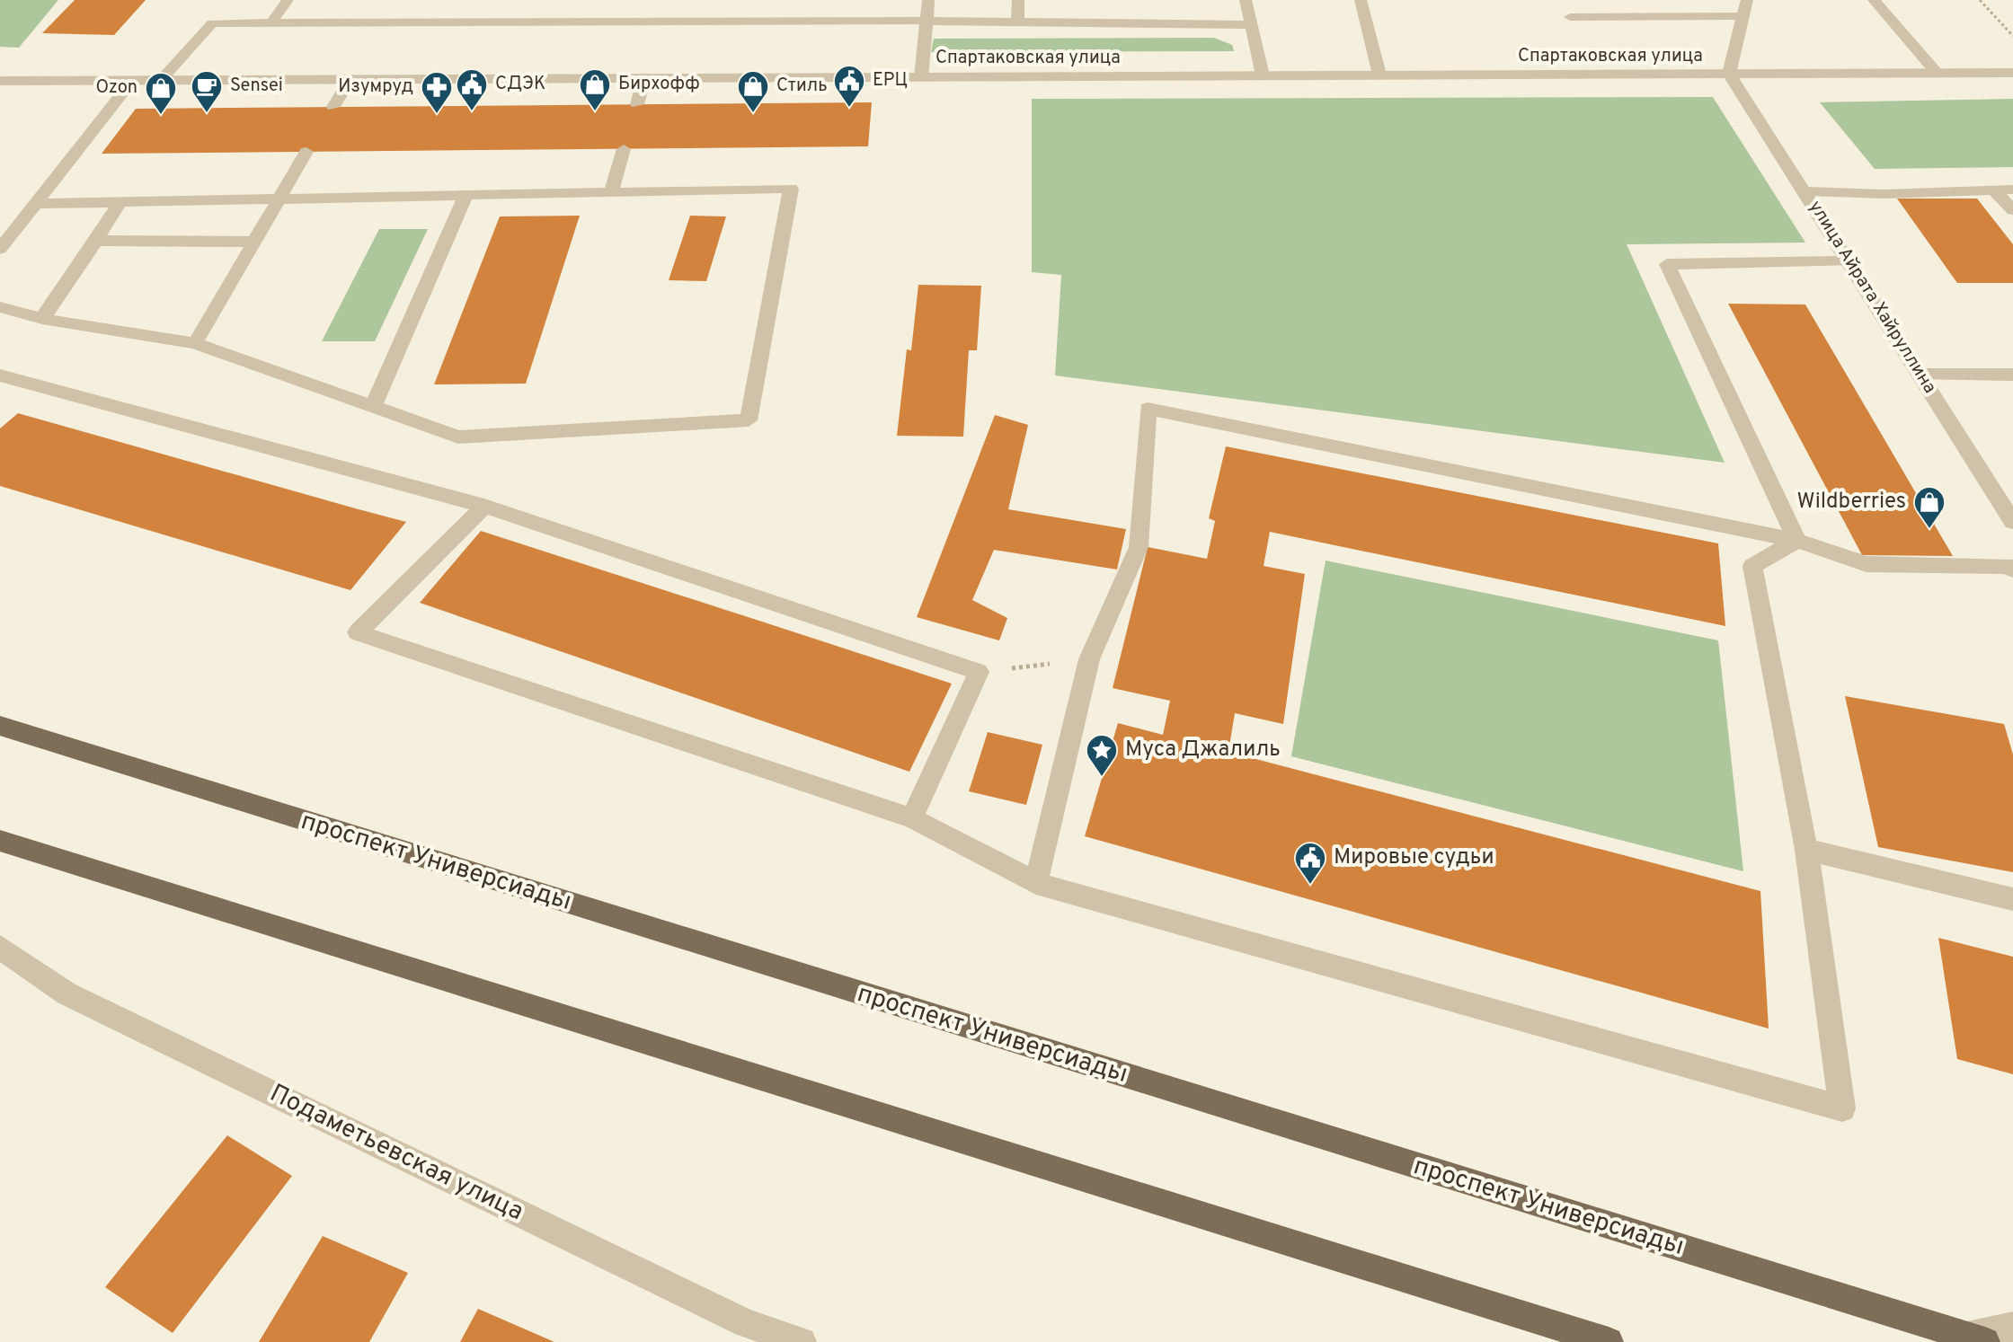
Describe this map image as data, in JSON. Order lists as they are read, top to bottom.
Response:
{
  "streets": {
    "main road": ["проспект Универсиады"],
    "street": ["Спартаковская улица", "улица Айрата Хайруллина", "Подаметьевская улица"]
  },
  "crossings": [
    ["Спартаковская улица", "улица Айрата Хайруллина"]
  ],
  "places": {
    "public building": ["ЕРЦ", "СДЭК", "Мировые судьи"],
    "shop": [
      "Бирхофф",
      "Стиль",
      "Ozon",
      "Wildberries"
    ],
    "cafe": ["Sensei"],
    "pharmacy": ["Изумруд"],
    "place": ["Муса Джалиль"]
  }
}
